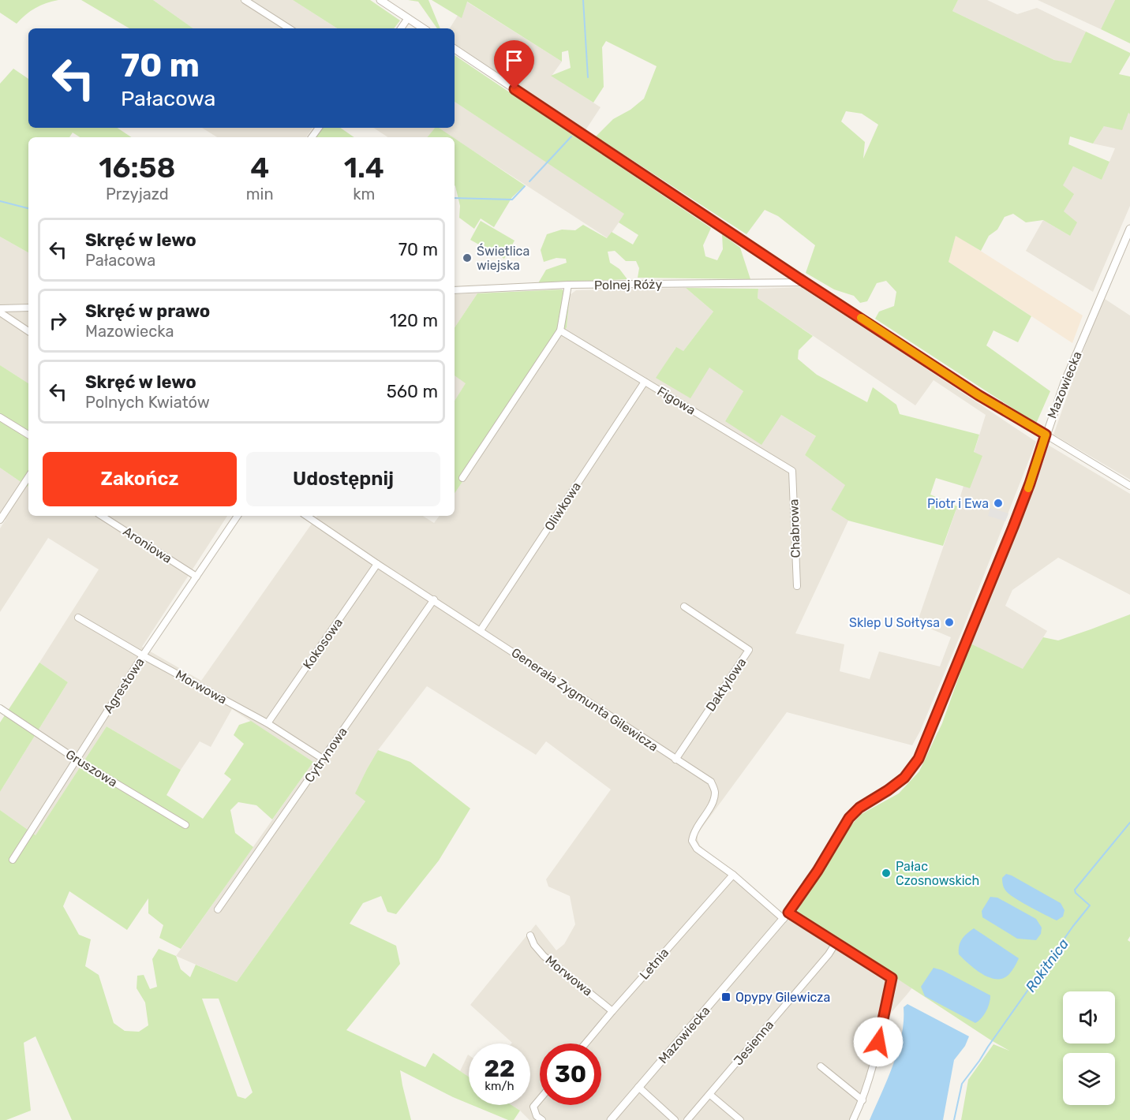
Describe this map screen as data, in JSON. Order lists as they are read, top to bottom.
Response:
{
  "streets": {
    "street": [
      "Polnej Róży",
      "Mazowiecka",
      "Figowa",
      "Oliwkowa",
      "Chabrowa",
      "Aroniowa",
      "Kokosowa",
      "Daktylowa",
      "Agrestowa",
      "Morwowa",
      "Generała Zygmunta Gilewicza",
      "Cytrynowa",
      "Gruszowa",
      "Letnia",
      "Jesienna"
    ]
  },
  "crossings": [
    ["Mazowiecka", "Generała Zygmunta Gilewicza"],
    ["Figowa", "Oliwkowa"],
    ["Figowa", "Chabrowa"],
    ["Oliwkowa", "Generała Zygmunta Gilewicza"],
    ["Aroniowa", "Agrestowa"],
    ["Kokosowa", "Morwowa"],
    ["Kokosowa", "Generała Zygmunta Gilewicza"],
    ["Daktylowa", "Generała Zygmunta Gilewicza"],
    ["Agrestowa", "Morwowa"],
    ["Agrestowa", "Gruszowa"],
    ["Morwowa", "Cytrynowa"],
    ["Morwowa", "Letnia"],
    ["Generała Zygmunta Gilewicza", "Cytrynowa"],
    ["Generała Zygmunta Gilewicza", "Letnia"],
    ["Generała Zygmunta Gilewicza", "Jesienna"]
  ],
  "water": ["Rokitnica"],
  "places": {
    "other": [
      "Świetlica wiejska",
      "Piotr i Ewa",
      "Sklep U Sołtysa",
      "Pałac Czosnowskich"
    ],
    "transit": ["Opypy Gilewicza"]
  },
  "page": {
    "turn": ["70 m", "Pałacowa"],
    "eta": [
      "16:58",
      "Przyjazd",
      "4",
      "min",
      "1.4",
      "km"
    ],
    "list": [
      {
        "name": "Skręć w lewo",
        "note": "Pałacowa",
        "value": "70 m"
      },
      {
        "name": "Skręć w prawo",
        "note": "Mazowiecka",
        "value": "120 m"
      },
      {
        "name": "Skręć w lewo",
        "note": "Polnych Kwiatów",
        "value": "560 m"
      }
    ],
    "buttons": ["Zakończ", "Udostępnij"],
    "speed": "22 km/h",
    "limit": "30"
  }
}
